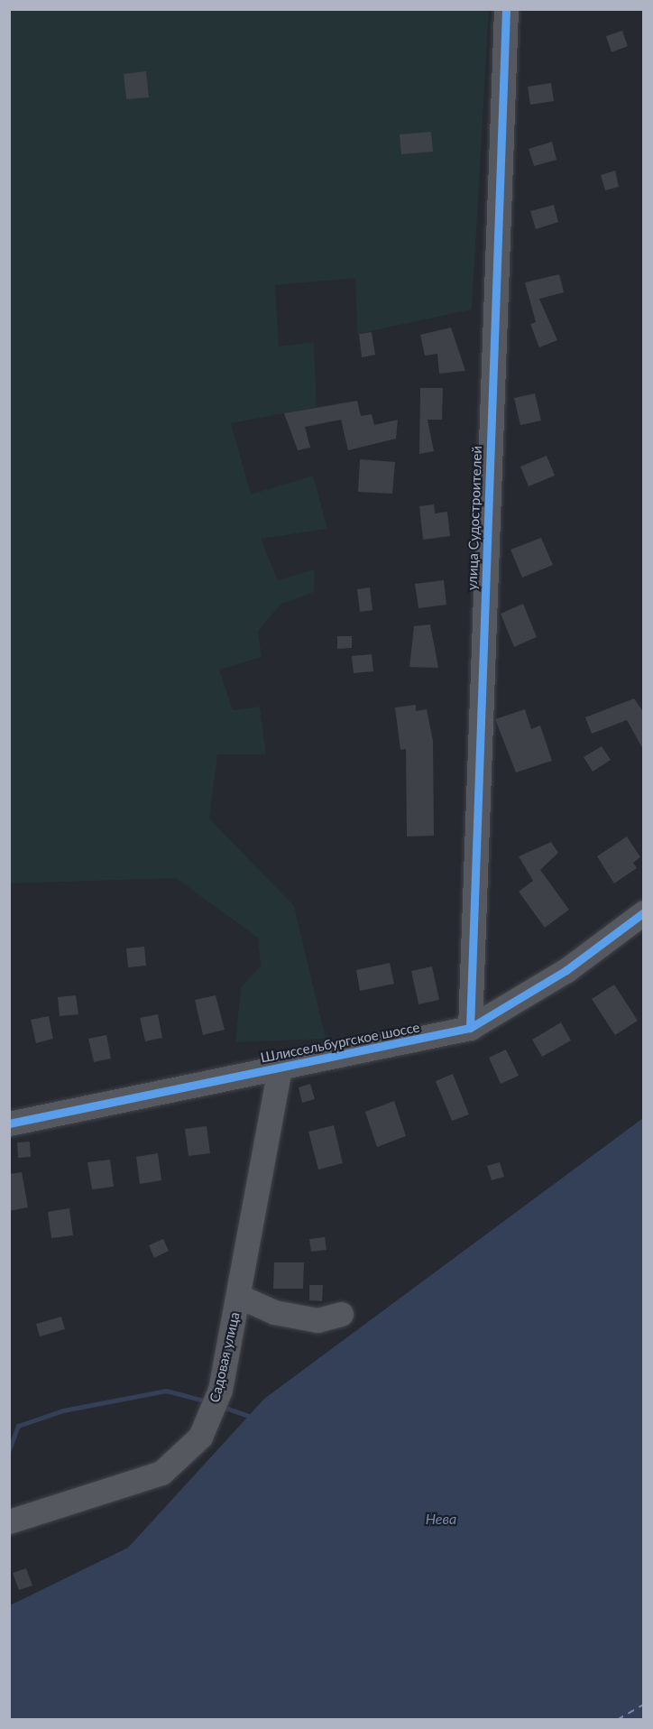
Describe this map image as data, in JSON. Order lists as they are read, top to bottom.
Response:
{
  "streets": {
    "street": ["улица Судостроителей", "Шлиссельбургское шоссе", "Садовая улица"]
  },
  "crossings": [
    ["улица Судостроителей", "Шлиссельбургское шоссе"],
    ["Шлиссельбургское шоссе", "Садовая улица"]
  ],
  "water": ["Нева"]
}
